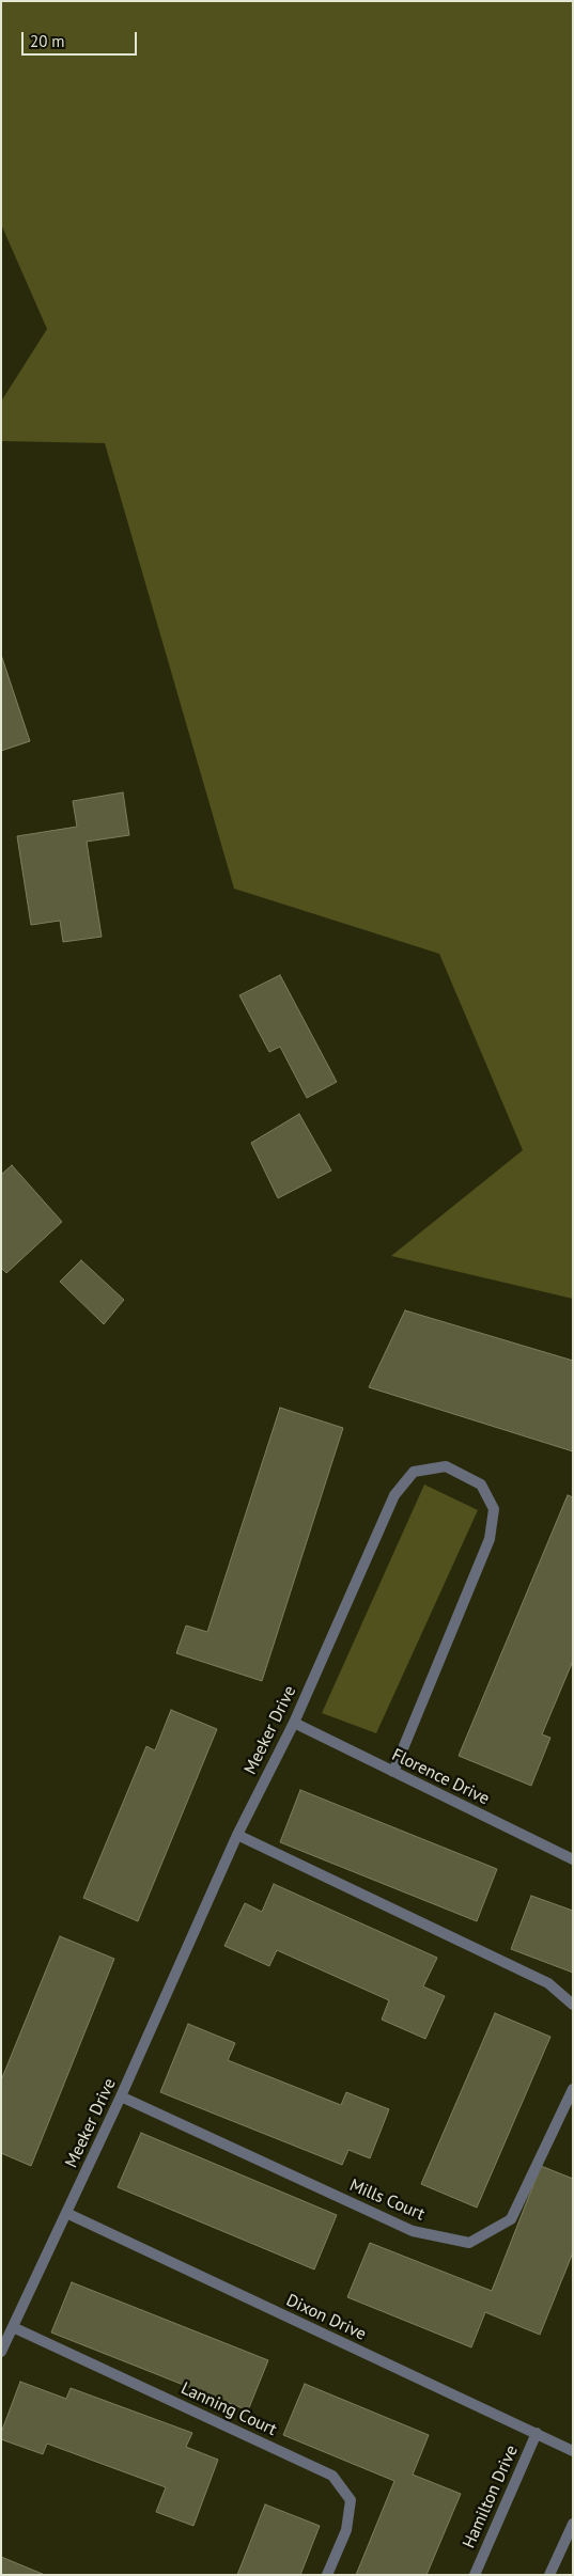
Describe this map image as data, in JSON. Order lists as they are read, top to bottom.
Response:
{
  "streets": {
    "street": [
      "Meeker Drive",
      "Florence Drive",
      "Mills Court",
      "Dixon Drive",
      "Lanning Court",
      "Hamilton Drive"
    ]
  },
  "crossings": [
    ["Meeker Drive", "Florence Drive"],
    ["Meeker Drive", "Mills Court"],
    ["Meeker Drive", "Dixon Drive"],
    ["Meeker Drive", "Lanning Court"],
    ["Dixon Drive", "Hamilton Drive"]
  ],
  "scale_bar": "20 m"
}
